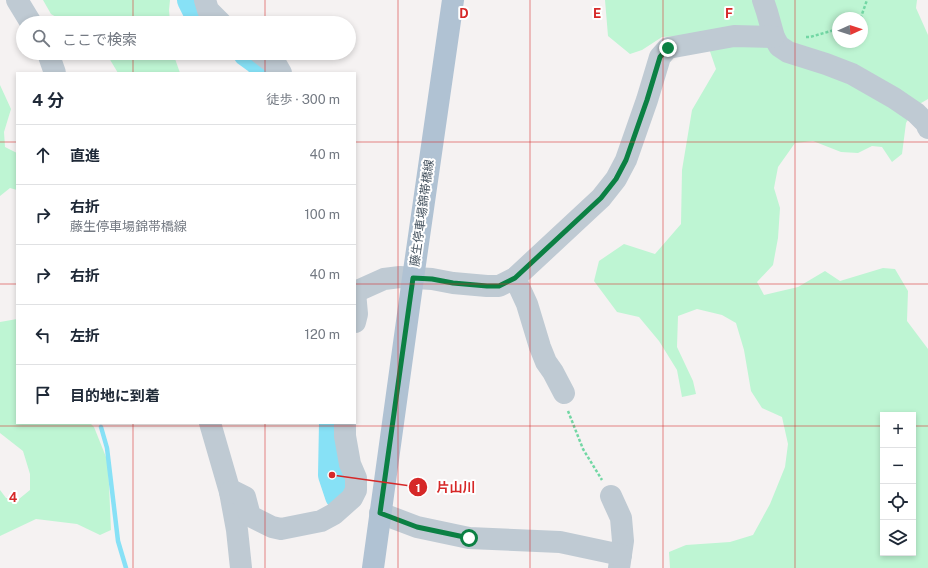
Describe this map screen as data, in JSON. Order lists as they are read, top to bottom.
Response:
{
  "streets": {
    "main road": ["藤生停車場錦帯橋線"]
  },
  "places": ["片山川"],
  "north": "right",
  "page": {
    "search": "ここで検索",
    "heading": ["4 分", "徒歩 · 300 m"],
    "list": [
      ["直進", "40 m"],
      ["右折", "藤生停車場錦帯橋線", "100 m"],
      ["右折", "40 m"],
      ["左折", "120 m"],
      "目的地に到着"
    ],
    "map_buttons": ["+", "−"]
  },
  "grid": {
    "columns": ["D", "E", "F"],
    "rows": ["4"]
  }
}
